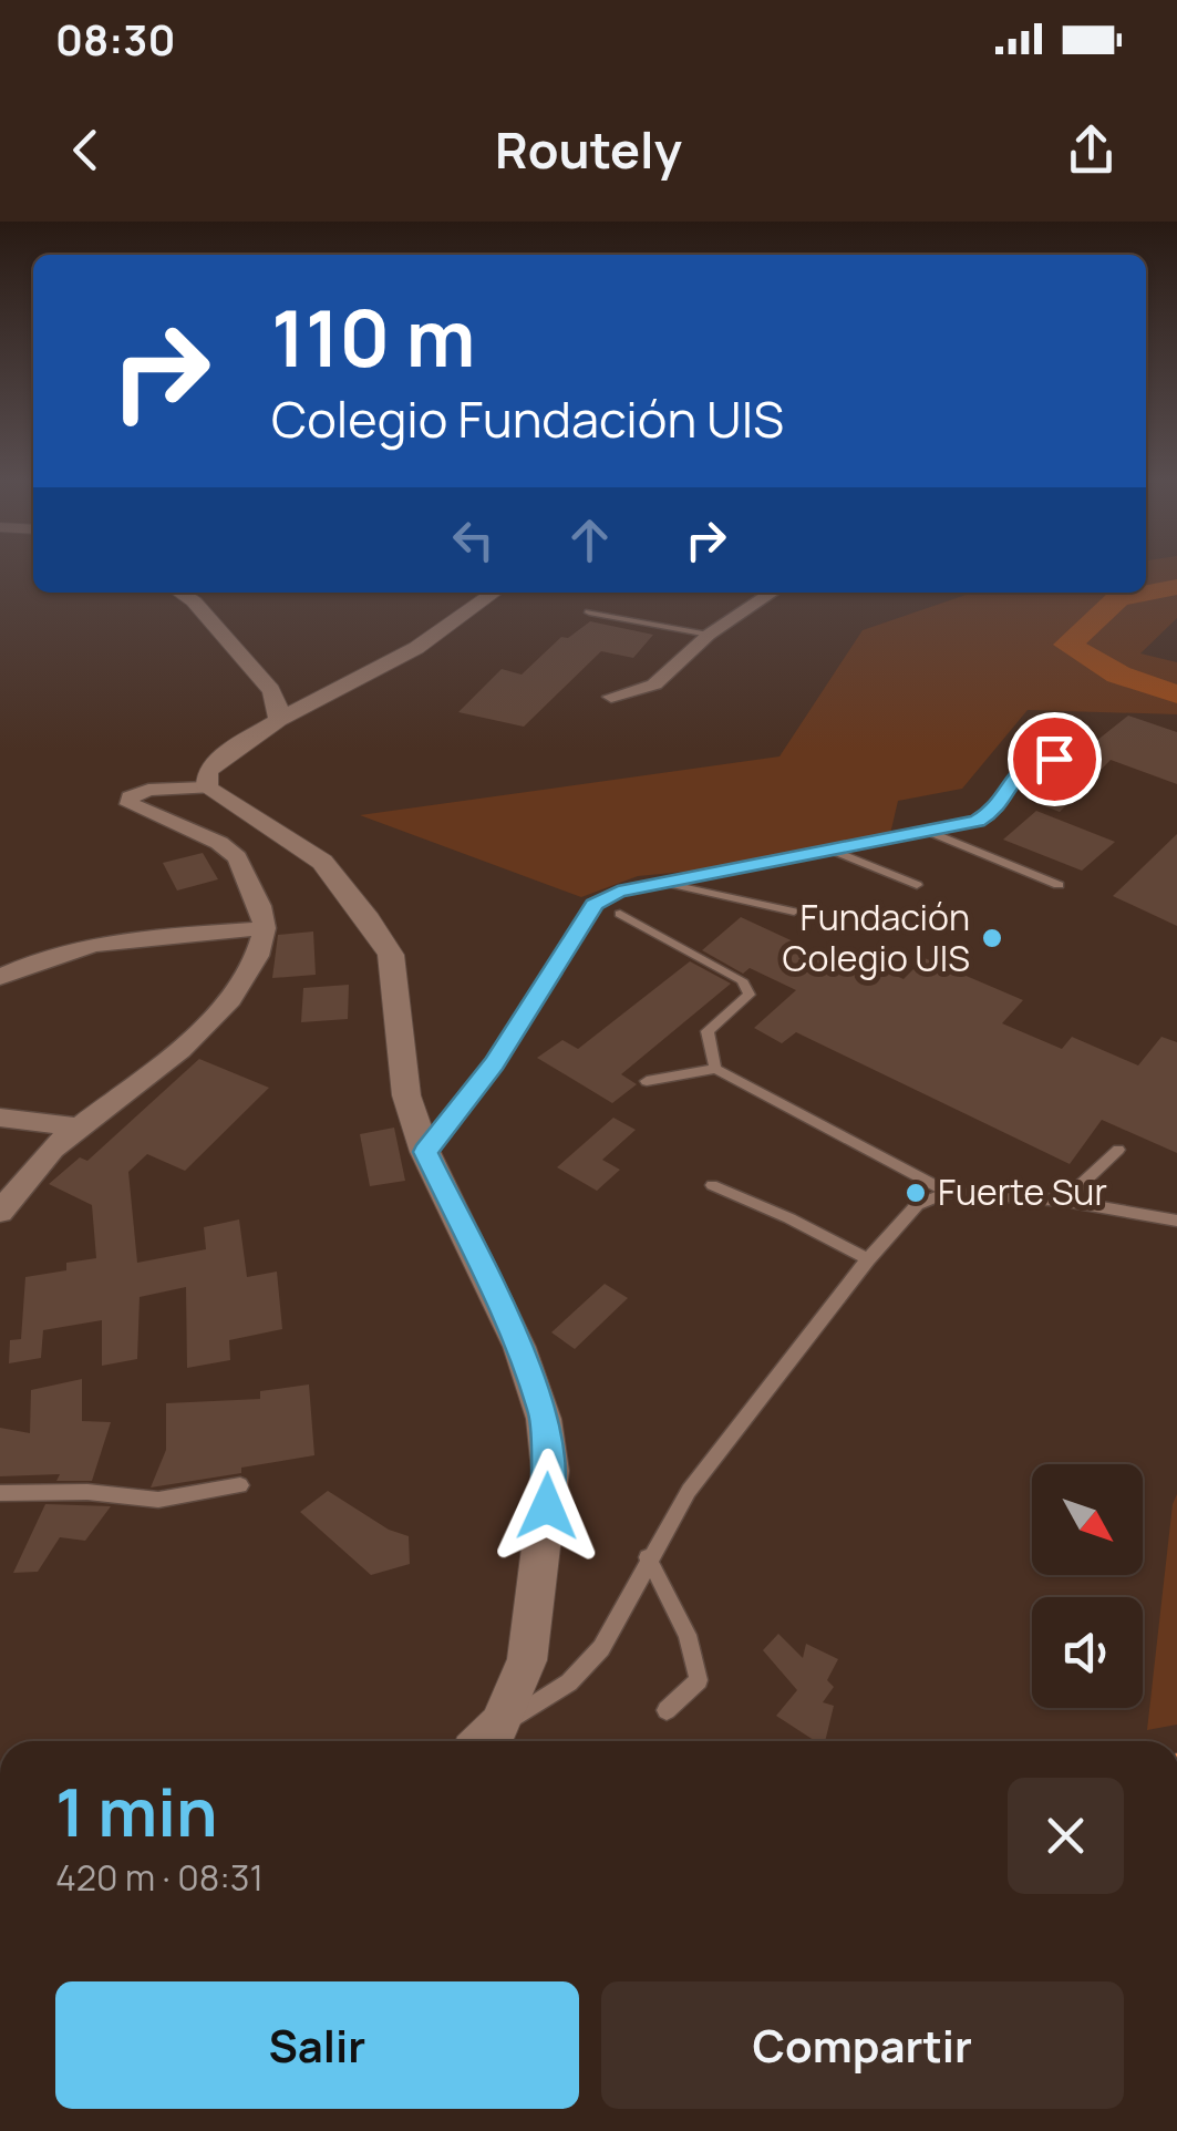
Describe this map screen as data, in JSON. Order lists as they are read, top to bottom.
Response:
{
  "places": ["Fundación Colegio UIS", "Fuerte Sur"],
  "north": "bottom right",
  "page": {
    "status": "08:30",
    "header": "Routely",
    "turn": ["110 m", "Colegio Fundación UIS"],
    "heading": ["1 min", "420 m · 08:31"],
    "buttons": ["Salir", "Compartir"]
  }
}
